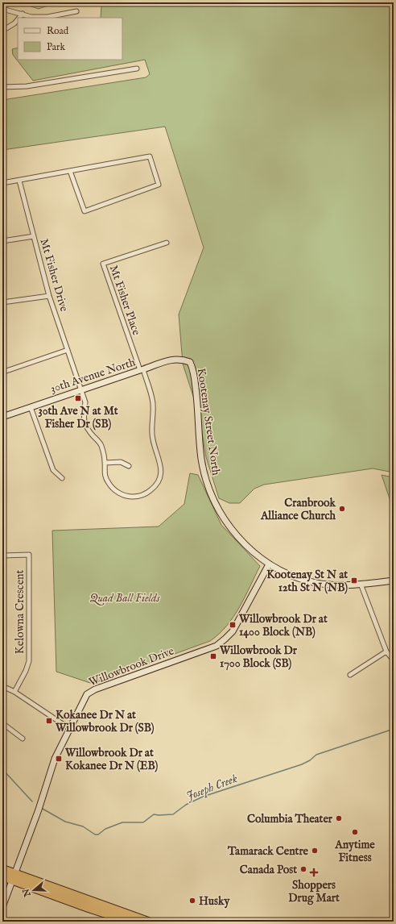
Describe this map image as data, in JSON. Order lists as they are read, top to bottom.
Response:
{
  "streets": {
    "street": [
      "Mt Fisher Drive",
      "Mt Fisher Place",
      "30th Avenue North",
      "Kootenay Street North",
      "Kelowna Crescent",
      "Willowbrook Drive"
    ]
  },
  "crossings": [
    ["Mt Fisher Drive", "Mt Fisher Place"],
    ["Mt Fisher Drive", "30th Avenue North"],
    ["Mt Fisher Place", "30th Avenue North"],
    ["30th Avenue North", "Kootenay Street North"],
    ["Kootenay Street North", "Willowbrook Drive"]
  ],
  "water": ["Joseph Creek"],
  "parks": ["Quad Ball Fields"],
  "places": {
    "transit": [
      "30th Ave N at Mt Fisher Dr (SB)",
      "Kootenay St N at 12th St N (NB)",
      "Willowbrook Dr at 1400 Block (NB)",
      "Willowbrook Dr 1700 Block (SB)",
      "Kokanee Dr N at Willowbrook Dr (SB)",
      "Willowbrook Dr at Kokanee Dr N (EB)"
    ],
    "other": [
      "Cranbrook Alliance Church",
      "Columbia Theater",
      "Anytime Fitness",
      "Tamarack Centre",
      "Canada Post",
      "Husky"
    ],
    "health": ["Shoppers Drug Mart"]
  },
  "legend": ["Road", "Park"],
  "north": "left"
}
